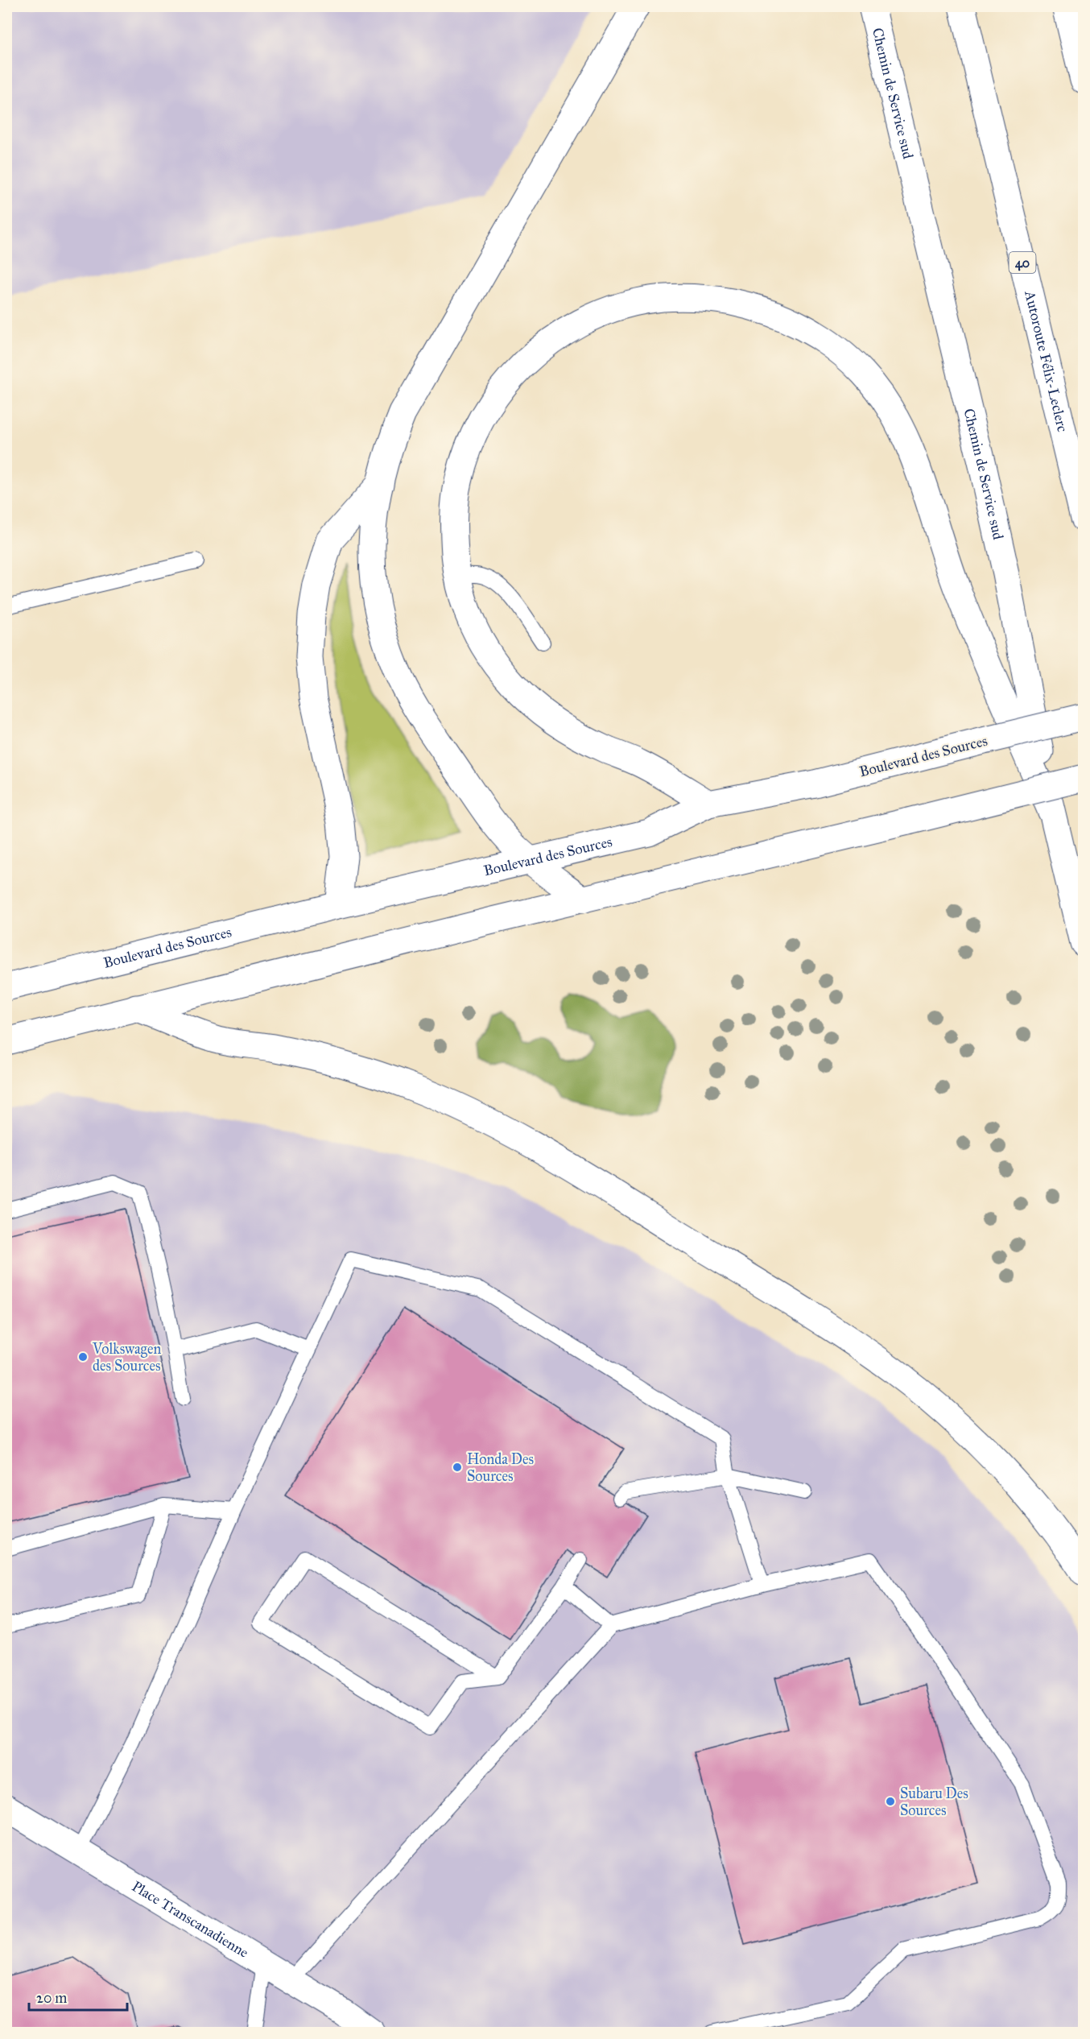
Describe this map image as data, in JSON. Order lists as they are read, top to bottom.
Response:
{
  "streets": {
    "main road": [
      "Chemin de Service sud",
      "40",
      "Autoroute Félix-Leclerc",
      "Boulevard des Sources",
      "Place Transcanadienne"
    ]
  },
  "places": ["Volkswagen des Sources", "Honda Des Sources", "Subaru Des Sources"],
  "scale_bar": "20 m"
}
